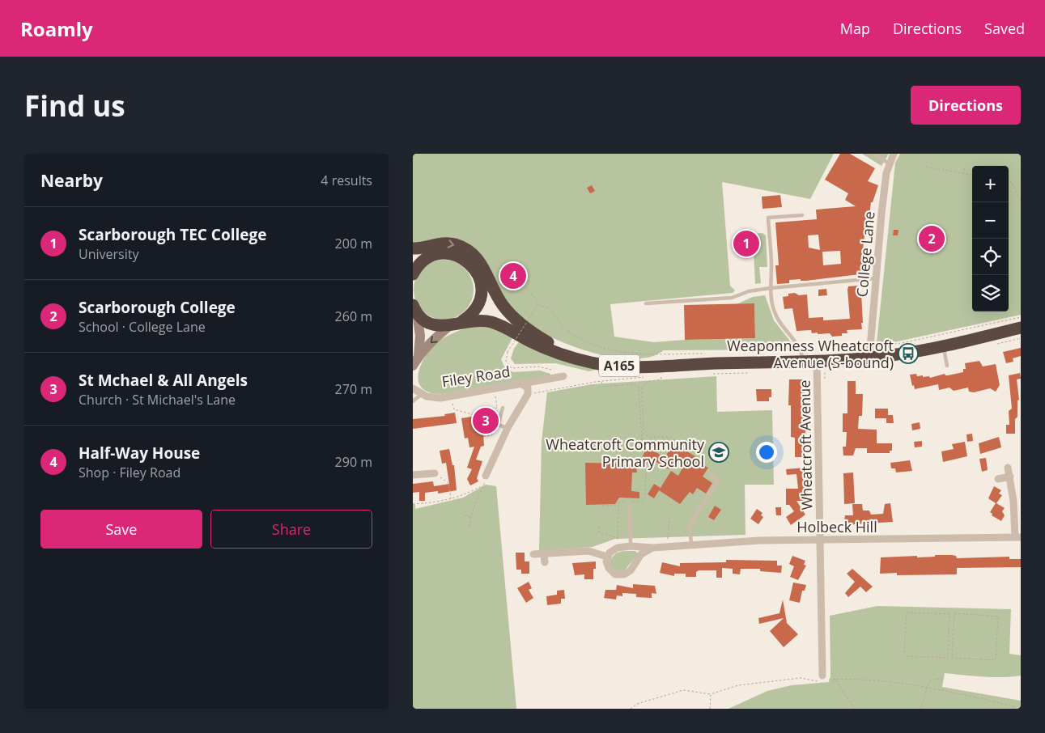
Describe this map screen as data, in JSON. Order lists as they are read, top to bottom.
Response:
{
  "streets": {
    "highway": ["A165"],
    "street": [
      "College Lane",
      "Filey Road",
      "Wheatcroft Avenue",
      "Holbeck Hill"
    ]
  },
  "crossings": [
    ["College Lane", "A165"],
    ["A165", "Wheatcroft Avenue"],
    ["Wheatcroft Avenue", "Holbeck Hill"]
  ],
  "places": {
    "bus stop": ["Weaponness Wheatcroft Avenue (S-bound)"],
    "school or university": ["Wheatcroft Community Primary School"]
  },
  "page": {
    "header": "Roamly",
    "nav": ["Map", "Directions", "Saved"],
    "buttons": [
      "Directions",
      ["Save", "Share"]
    ],
    "title": "Find us",
    "heading": ["Nearby", "4 results"],
    "map_buttons": ["+", "−"],
    "list": [
      {
        "mark": "1",
        "name": "Scarborough TEC College",
        "note": "University",
        "value": "200 m"
      },
      {
        "mark": "2",
        "name": "Scarborough College",
        "note": "School · College Lane",
        "value": "260 m"
      },
      {
        "mark": "3",
        "name": "St Mchael & All Angels",
        "note": "Church · St Michael's Lane",
        "value": "270 m"
      },
      {
        "mark": "4",
        "name": "Half-Way House",
        "note": "Shop · Filey Road",
        "value": "290 m"
      }
    ],
    "pins": [
      "2",
      "1",
      "4",
      "3"
    ]
  }
}
